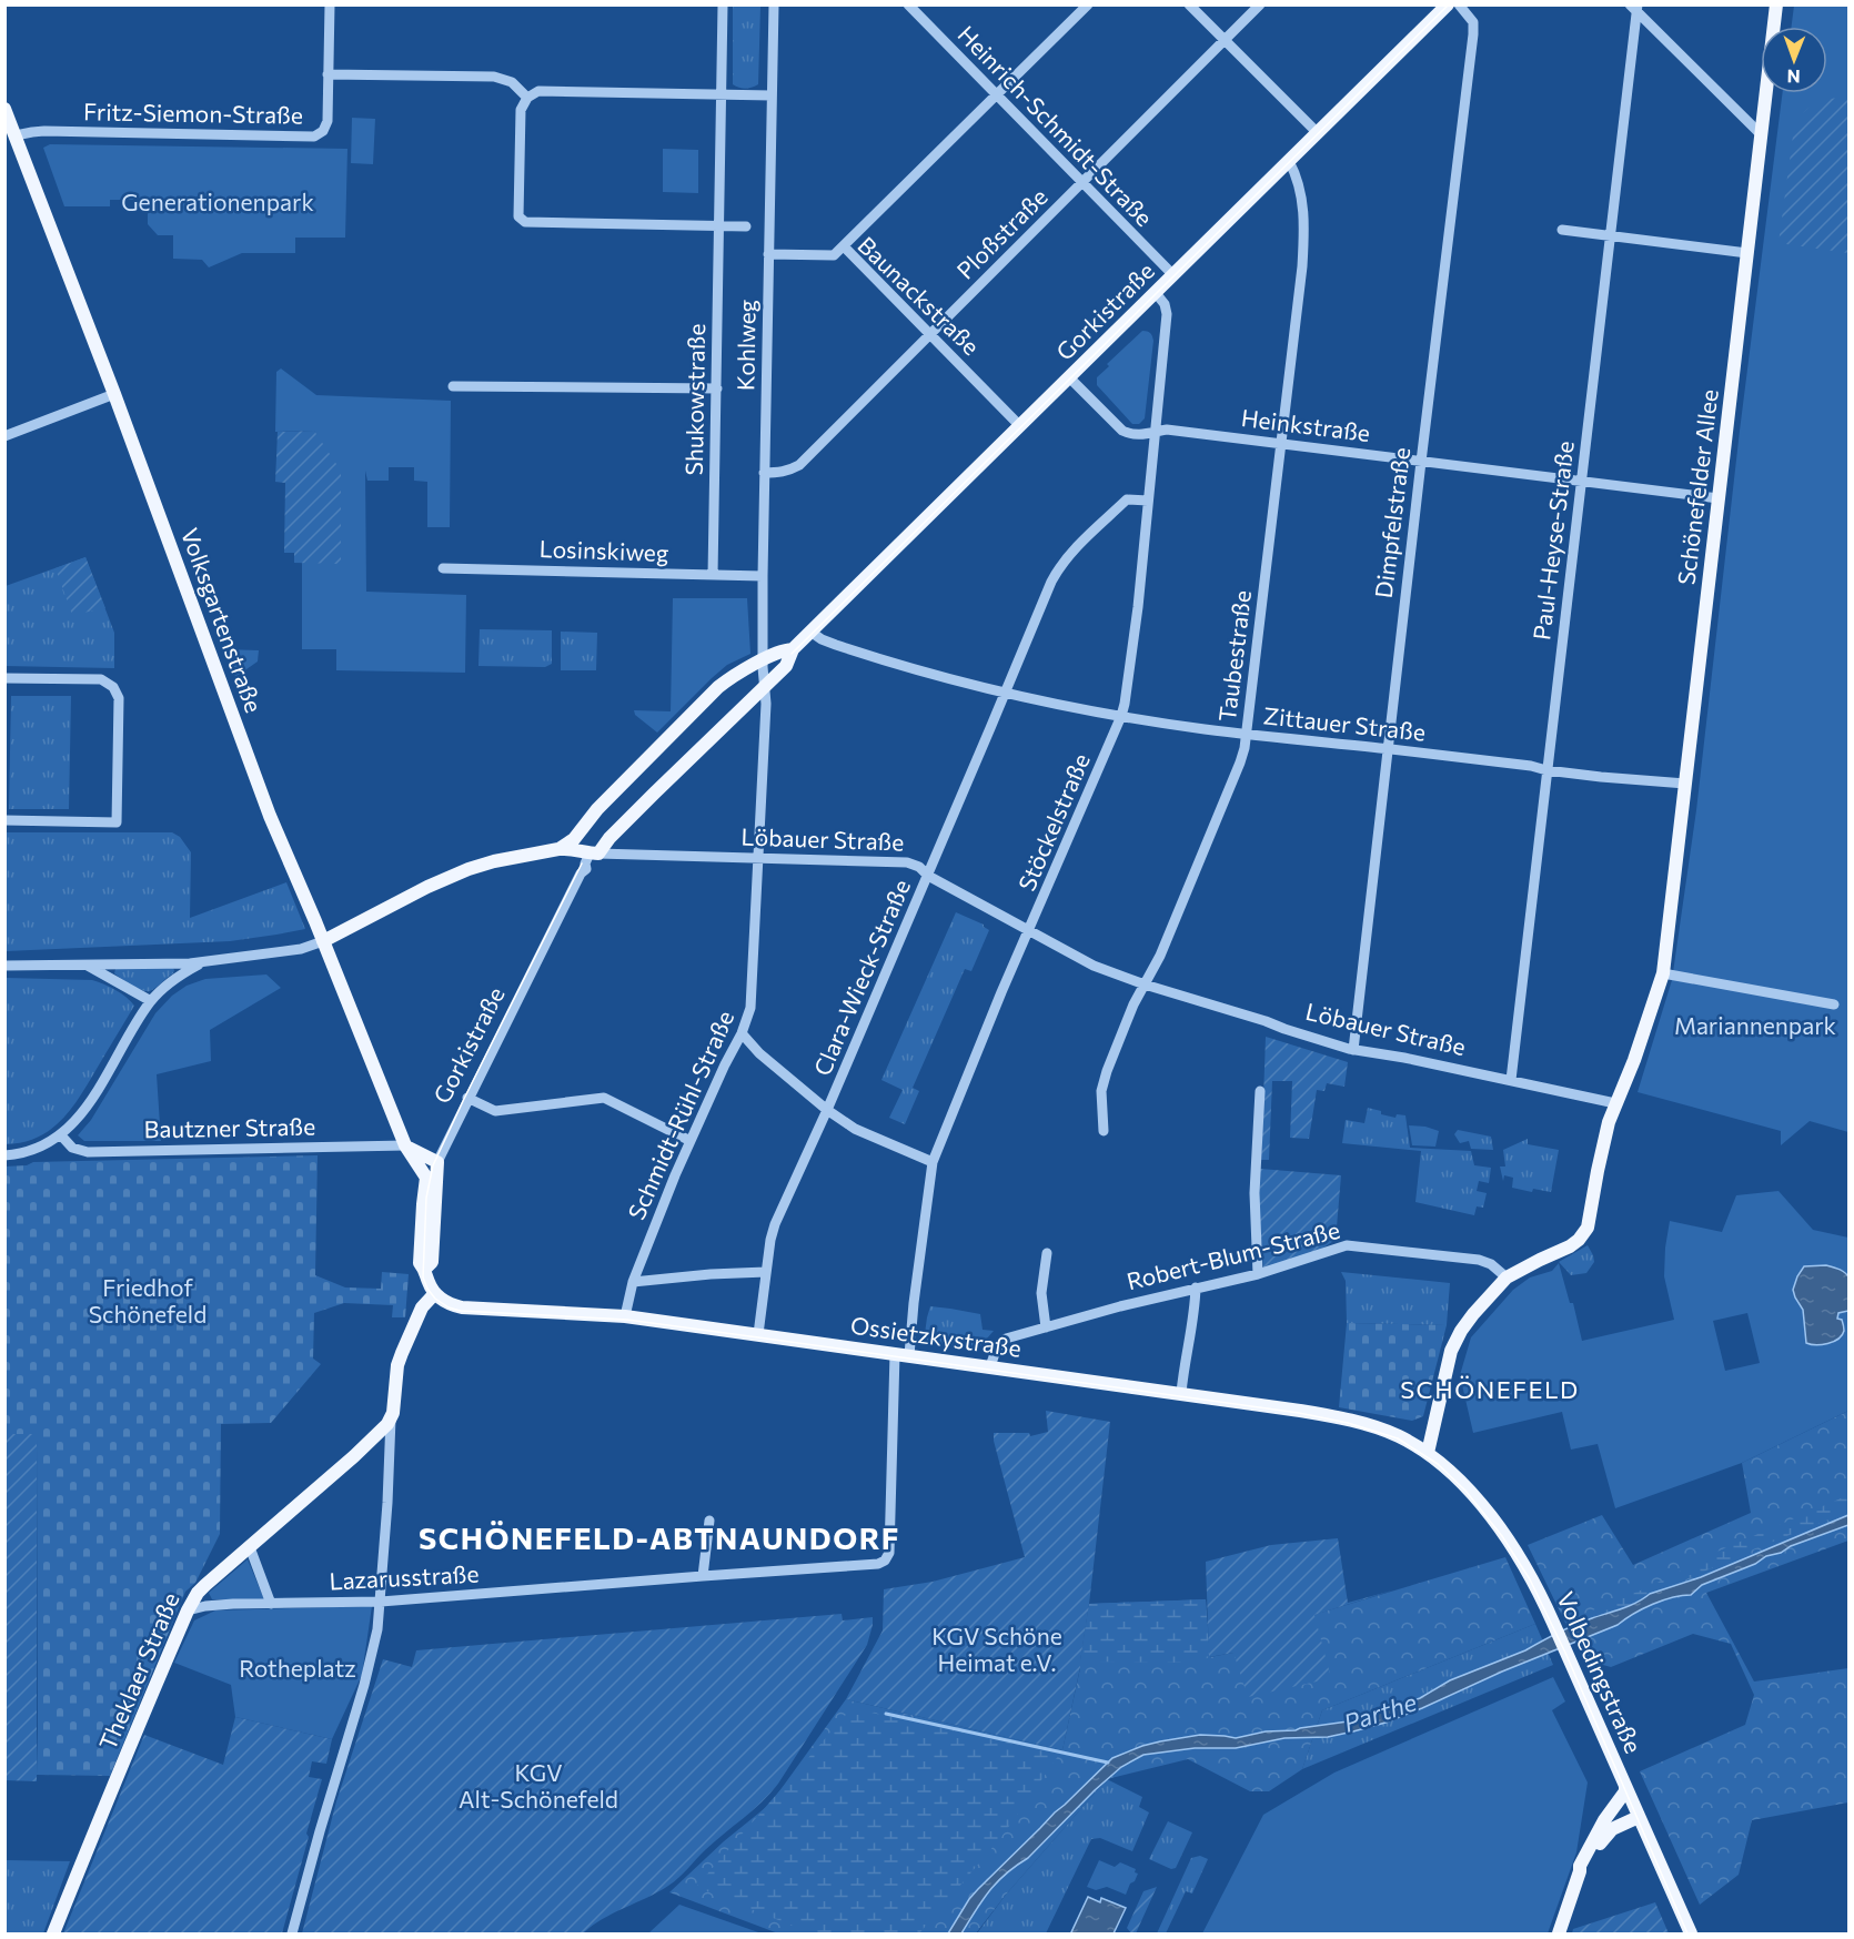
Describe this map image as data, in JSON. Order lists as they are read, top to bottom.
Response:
{
  "streets": {
    "main road": [
      "Gorkistraße",
      "Schönefelder Allee",
      "Volksgartenstraße",
      "Löbauer Straße",
      "Ossietzkystraße",
      "Theklaer Straße",
      "Volbedingstraße"
    ],
    "street": [
      "Fritz-Siemon-Straße",
      "Heinrich-Schmidt-Straße",
      "Ploßstraße",
      "Baunackstraße",
      "Kohlweg",
      "Shukowstraße",
      "Heinkstraße",
      "Dimpfelstraße",
      "Paul-Heyse-Straße",
      "Losinskiweg",
      "Taubestraße",
      "Zittauer Straße",
      "Stöckelstraße",
      "Clara-Wieck-Straße",
      "Schmidt-Rühl-Straße",
      "Bautzner Straße",
      "Robert-Blum-Straße",
      "Lazarusstraße"
    ]
  },
  "crossings": [
    ["Fritz-Siemon-Straße", "Volksgartenstraße"],
    ["Heinrich-Schmidt-Straße", "Ploßstraße"],
    ["Heinrich-Schmidt-Straße", "Gorkistraße"],
    ["Ploßstraße", "Baunackstraße"],
    ["Ploßstraße", "Kohlweg"],
    ["Baunackstraße", "Gorkistraße"],
    ["Baunackstraße", "Kohlweg"],
    ["Gorkistraße", "Kohlweg"],
    ["Gorkistraße", "Heinkstraße"],
    ["Gorkistraße", "Volksgartenstraße"],
    ["Gorkistraße", "Taubestraße"],
    ["Gorkistraße", "Zittauer Straße"],
    ["Gorkistraße", "Stöckelstraße"],
    ["Gorkistraße", "Löbauer Straße"],
    ["Gorkistraße", "Schmidt-Rühl-Straße"],
    ["Kohlweg", "Losinskiweg"],
    ["Kohlweg", "Schmidt-Rühl-Straße"],
    ["Shukowstraße", "Losinskiweg"],
    ["Heinkstraße", "Schönefelder Allee"],
    ["Heinkstraße", "Dimpfelstraße"],
    ["Heinkstraße", "Paul-Heyse-Straße"],
    ["Heinkstraße", "Taubestraße"],
    ["Heinkstraße", "Stöckelstraße"],
    ["Schönefelder Allee", "Zittauer Straße"],
    ["Schönefelder Allee", "Löbauer Straße"],
    ["Schönefelder Allee", "Robert-Blum-Straße"],
    ["Schönefelder Allee", "Ossietzkystraße"],
    ["Schönefelder Allee", "Volbedingstraße"],
    ["Dimpfelstraße", "Zittauer Straße"],
    ["Dimpfelstraße", "Löbauer Straße"],
    ["Paul-Heyse-Straße", "Zittauer Straße"],
    ["Paul-Heyse-Straße", "Löbauer Straße"],
    ["Volksgartenstraße", "Löbauer Straße"],
    ["Volksgartenstraße", "Bautzner Straße"],
    ["Taubestraße", "Zittauer Straße"],
    ["Taubestraße", "Löbauer Straße"],
    ["Zittauer Straße", "Stöckelstraße"],
    ["Zittauer Straße", "Clara-Wieck-Straße"],
    ["Stöckelstraße", "Löbauer Straße"],
    ["Stöckelstraße", "Clara-Wieck-Straße"],
    ["Stöckelstraße", "Ossietzkystraße"],
    ["Stöckelstraße", "Lazarusstraße"],
    ["Löbauer Straße", "Clara-Wieck-Straße"],
    ["Löbauer Straße", "Schmidt-Rühl-Straße"],
    ["Clara-Wieck-Straße", "Ossietzkystraße"],
    ["Schmidt-Rühl-Straße", "Ossietzkystraße"],
    ["Robert-Blum-Straße", "Ossietzkystraße"],
    ["Ossietzkystraße", "Volbedingstraße"],
    ["Lazarusstraße", "Theklaer Straße"]
  ],
  "districts": ["SCHÖNEFELD", "SCHÖNEFELD-ABTNAUNDORF"],
  "water": ["Parthe"],
  "parks": [
    "Generationenpark",
    "Mariannenpark",
    "Friedhof Schönefeld",
    "KGV Schöne Heimat e.V.",
    "Rotheplatz",
    "KGV Alt-Schönefeld"
  ],
  "north": "bottom"
}
